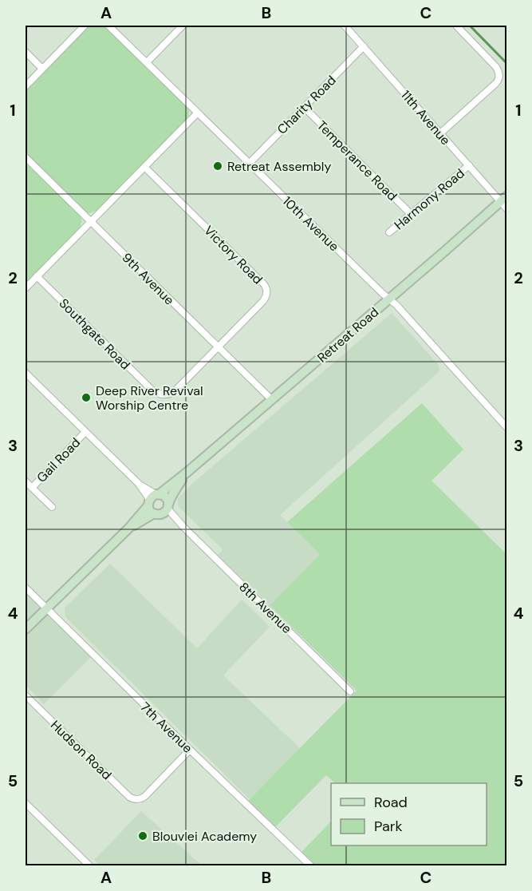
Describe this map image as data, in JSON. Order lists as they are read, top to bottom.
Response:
{
  "streets": {
    "main road": ["Retreat Road"],
    "street": [
      "Charity Road",
      "11th Avenue",
      "Temperance Road",
      "Harmony Road",
      "10th Avenue",
      "Victory Road",
      "9th Avenue",
      "Southgate Road",
      "Gail Road",
      "8th Avenue",
      "7th Avenue",
      "Hudson Road"
    ]
  },
  "crossings": [
    ["Charity Road", "11th Avenue"],
    ["Charity Road", "Temperance Road"],
    ["Charity Road", "10th Avenue"],
    ["11th Avenue", "Harmony Road"],
    ["11th Avenue", "Retreat Road"],
    ["Temperance Road", "Harmony Road"],
    ["10th Avenue", "Retreat Road"],
    ["Victory Road", "9th Avenue"],
    ["Victory Road", "Southgate Road"],
    ["9th Avenue", "Southgate Road"],
    ["9th Avenue", "Retreat Road"],
    ["Retreat Road", "8th Avenue"],
    ["Retreat Road", "7th Avenue"],
    ["7th Avenue", "Hudson Road"]
  ],
  "places": ["Retreat Assembly", "Deep River Revival Worship Centre", "Blouvlei Academy"],
  "legend": ["Road", "Park"],
  "grid": {
    "columns": ["A", "B", "C"],
    "rows": [
      "1",
      "2",
      "3",
      "4",
      "5"
    ]
  }
}
